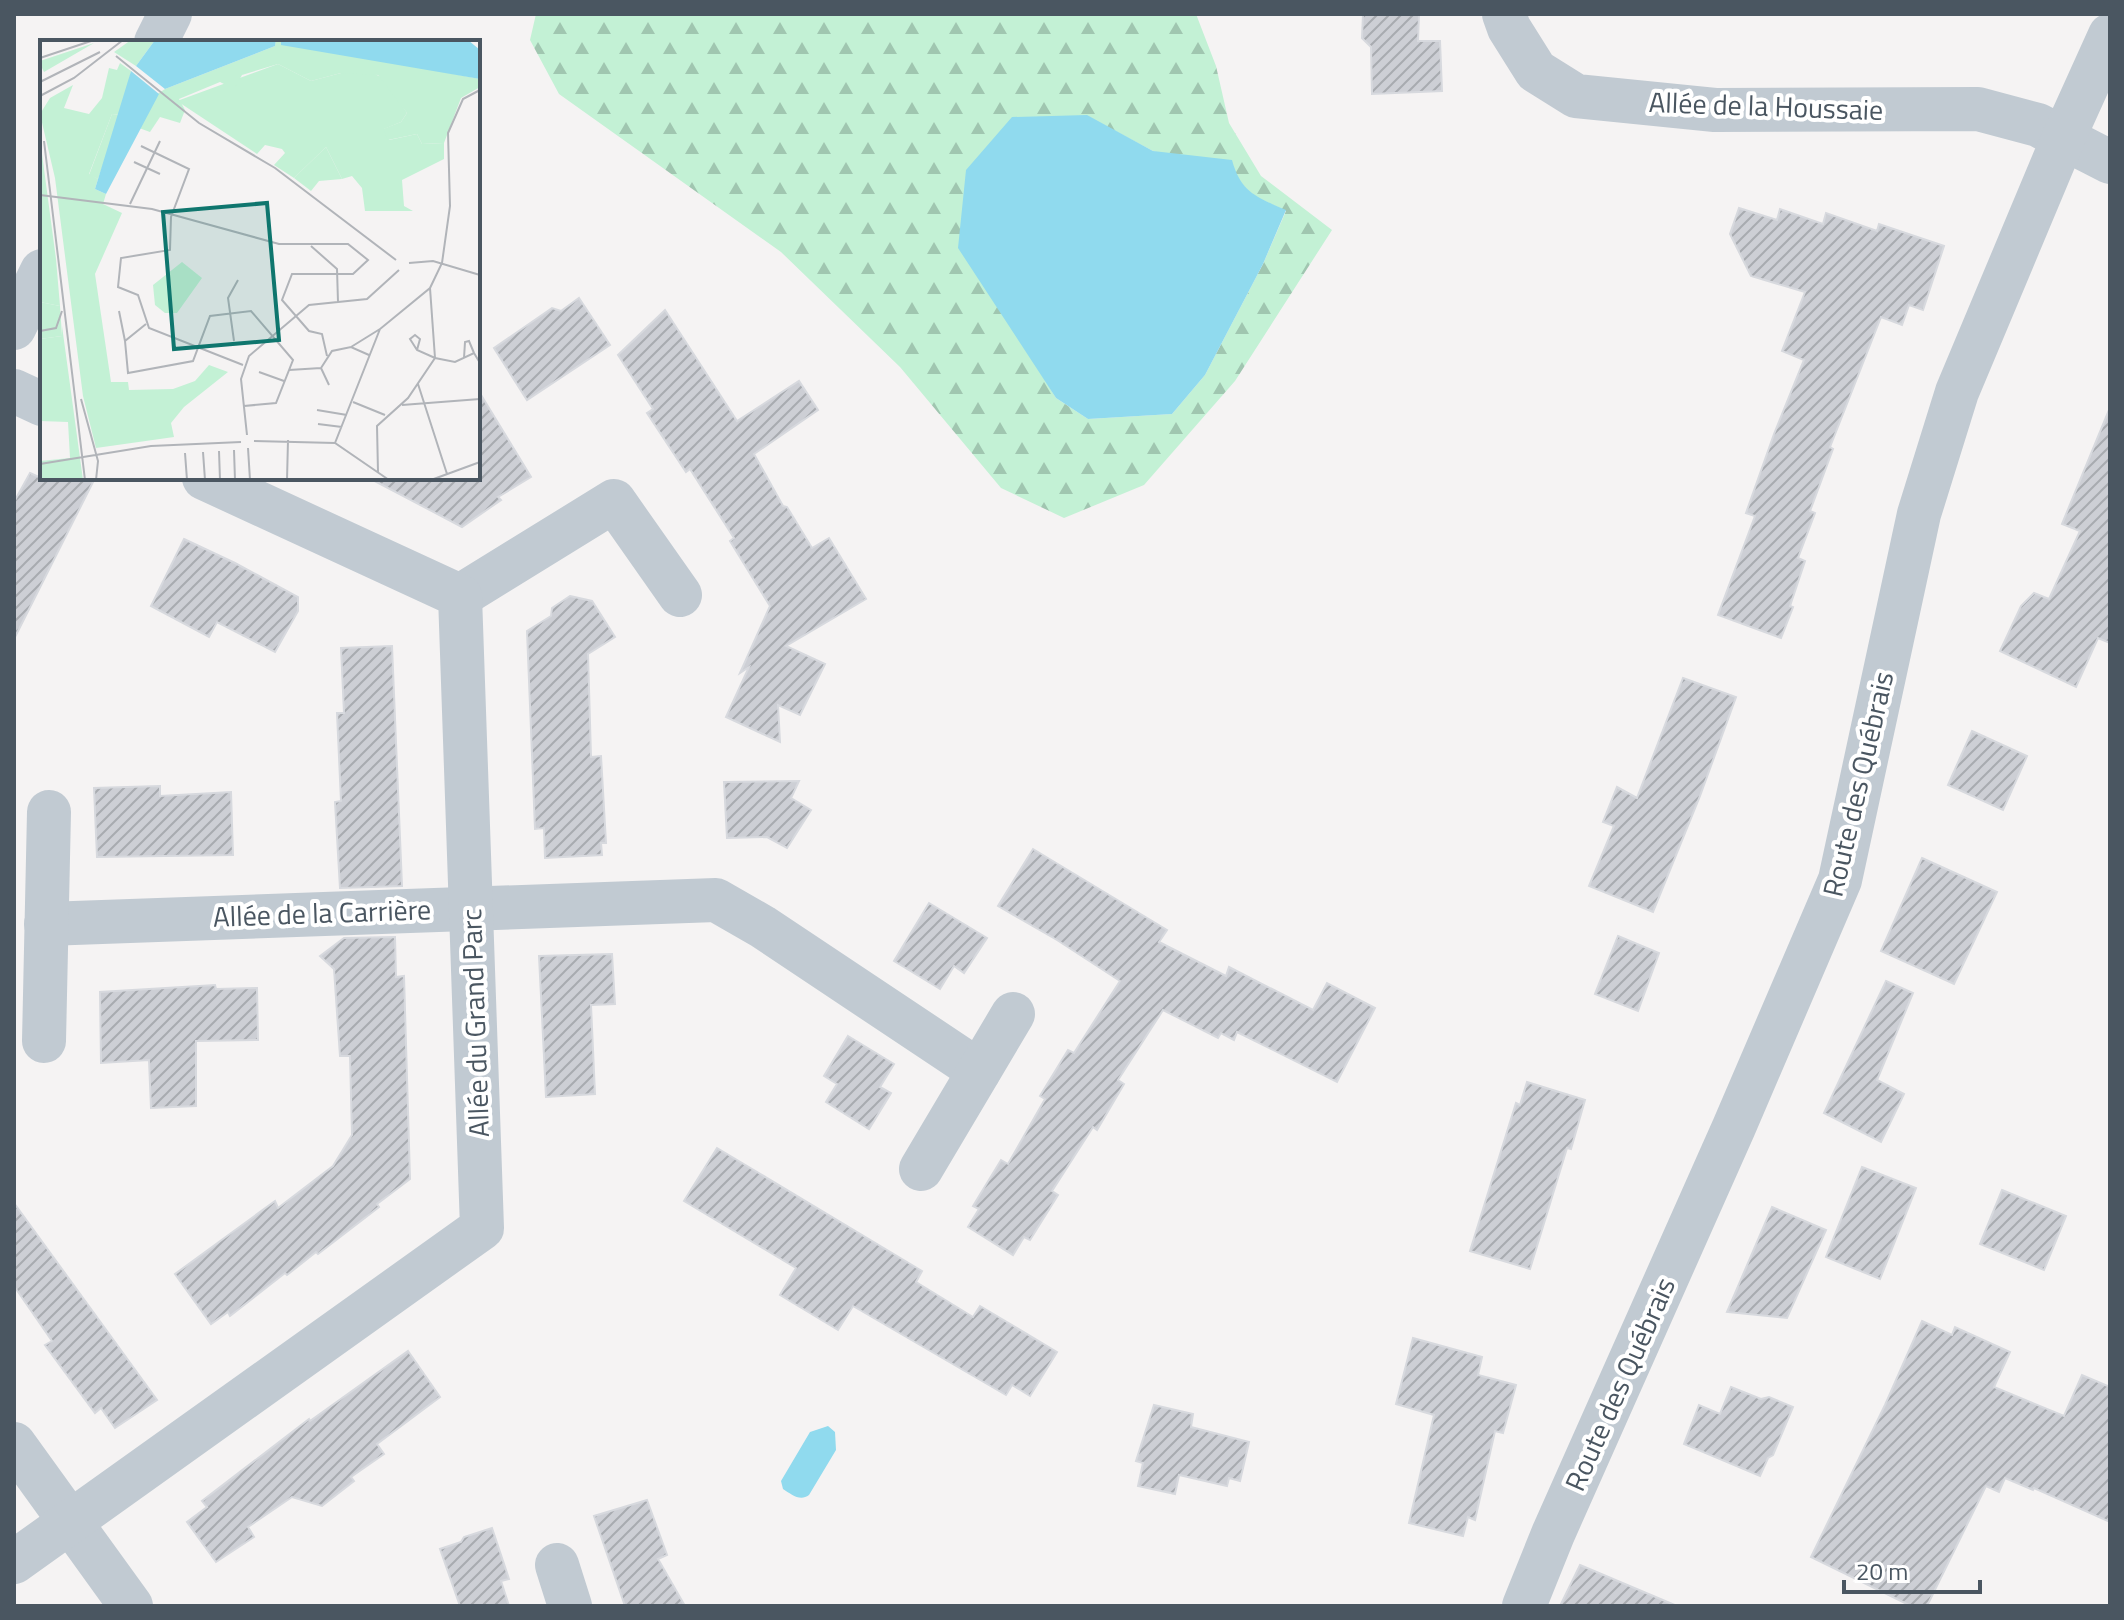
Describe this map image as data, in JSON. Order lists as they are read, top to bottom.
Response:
{
  "streets": {
    "street": [
      "Allée de la Houssaie",
      "Route des Québrais",
      "Allée de la Carrière",
      "Allée du Grand Parc"
    ]
  },
  "crossings": [
    ["Allée de la Houssaie", "Route des Québrais"],
    ["Allée de la Carrière", "Allée du Grand Parc"]
  ],
  "scale_bar": "20 m"
}
